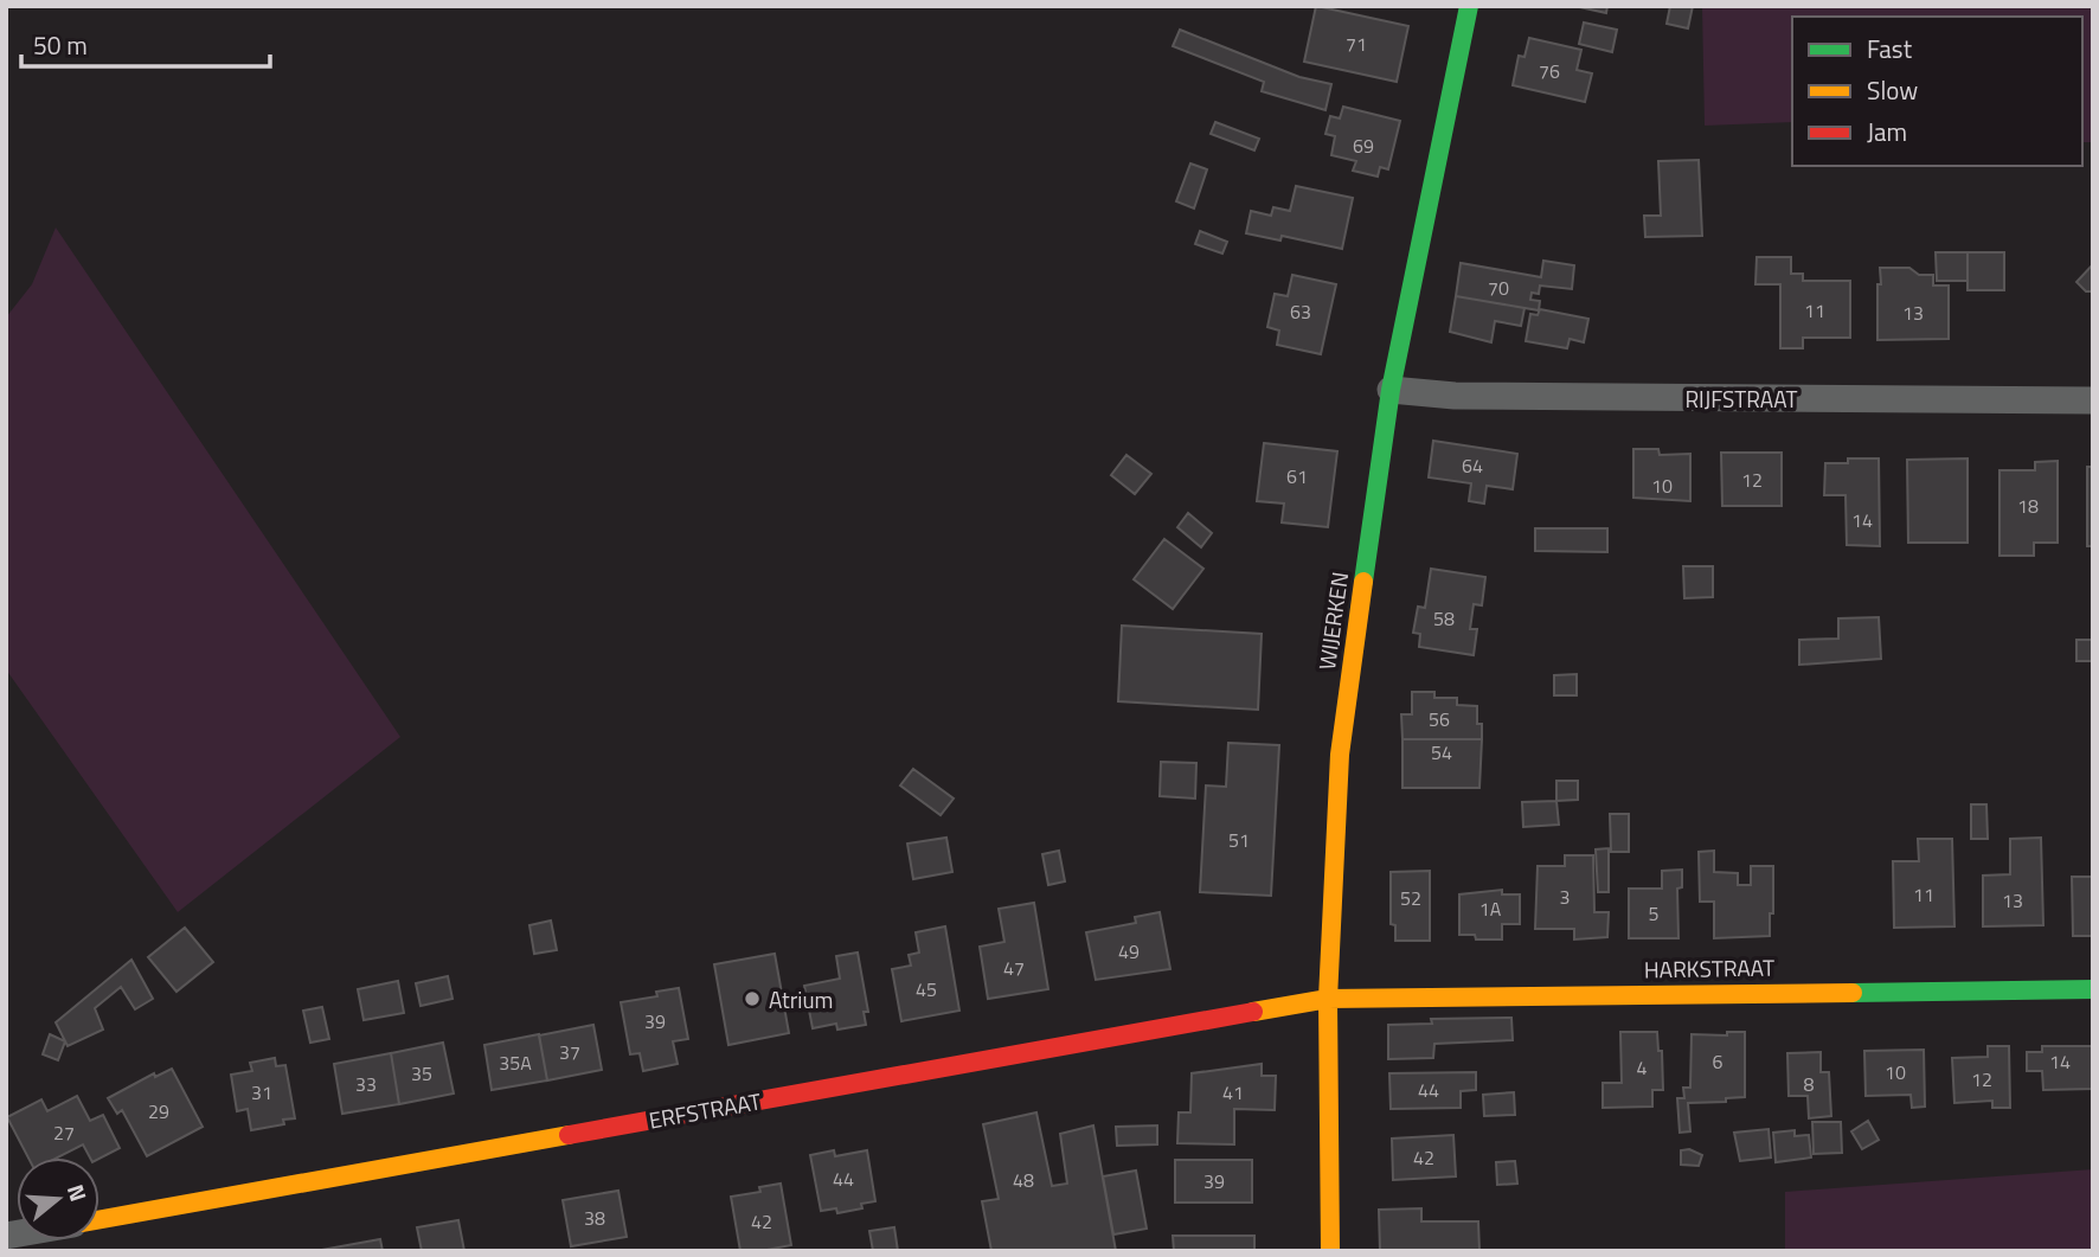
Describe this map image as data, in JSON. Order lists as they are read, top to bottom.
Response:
{
  "streets": {
    "street": [
      "RIJFSTRAAT",
      "WIJERKEN",
      "HARKSTRAAT",
      "ERFSTRAAT"
    ]
  },
  "crossings": [
    ["RIJFSTRAAT", "WIJERKEN"],
    ["WIJERKEN", "HARKSTRAAT"],
    ["WIJERKEN", "ERFSTRAAT"],
    ["HARKSTRAAT", "ERFSTRAAT"]
  ],
  "places": ["Atrium"],
  "house_numbers": [
    "71",
    "76",
    "69",
    "70",
    "11",
    "63",
    "13",
    "64",
    "61",
    "12",
    "10",
    "18",
    "14",
    "58",
    "56",
    "54",
    "51",
    "11",
    "3",
    "52",
    "13",
    "1A",
    "5",
    "49",
    "47",
    "45",
    "39",
    "37",
    "6",
    "14",
    "35A",
    "4",
    "10",
    "35",
    "12",
    "33",
    "8",
    "44",
    "31",
    "41",
    "29",
    "27",
    "42",
    "44",
    "48",
    "39",
    "38",
    "42"
  ],
  "legend": ["Fast", "Slow", "Jam"],
  "scale_bar": "50 m",
  "north": "right"
}
